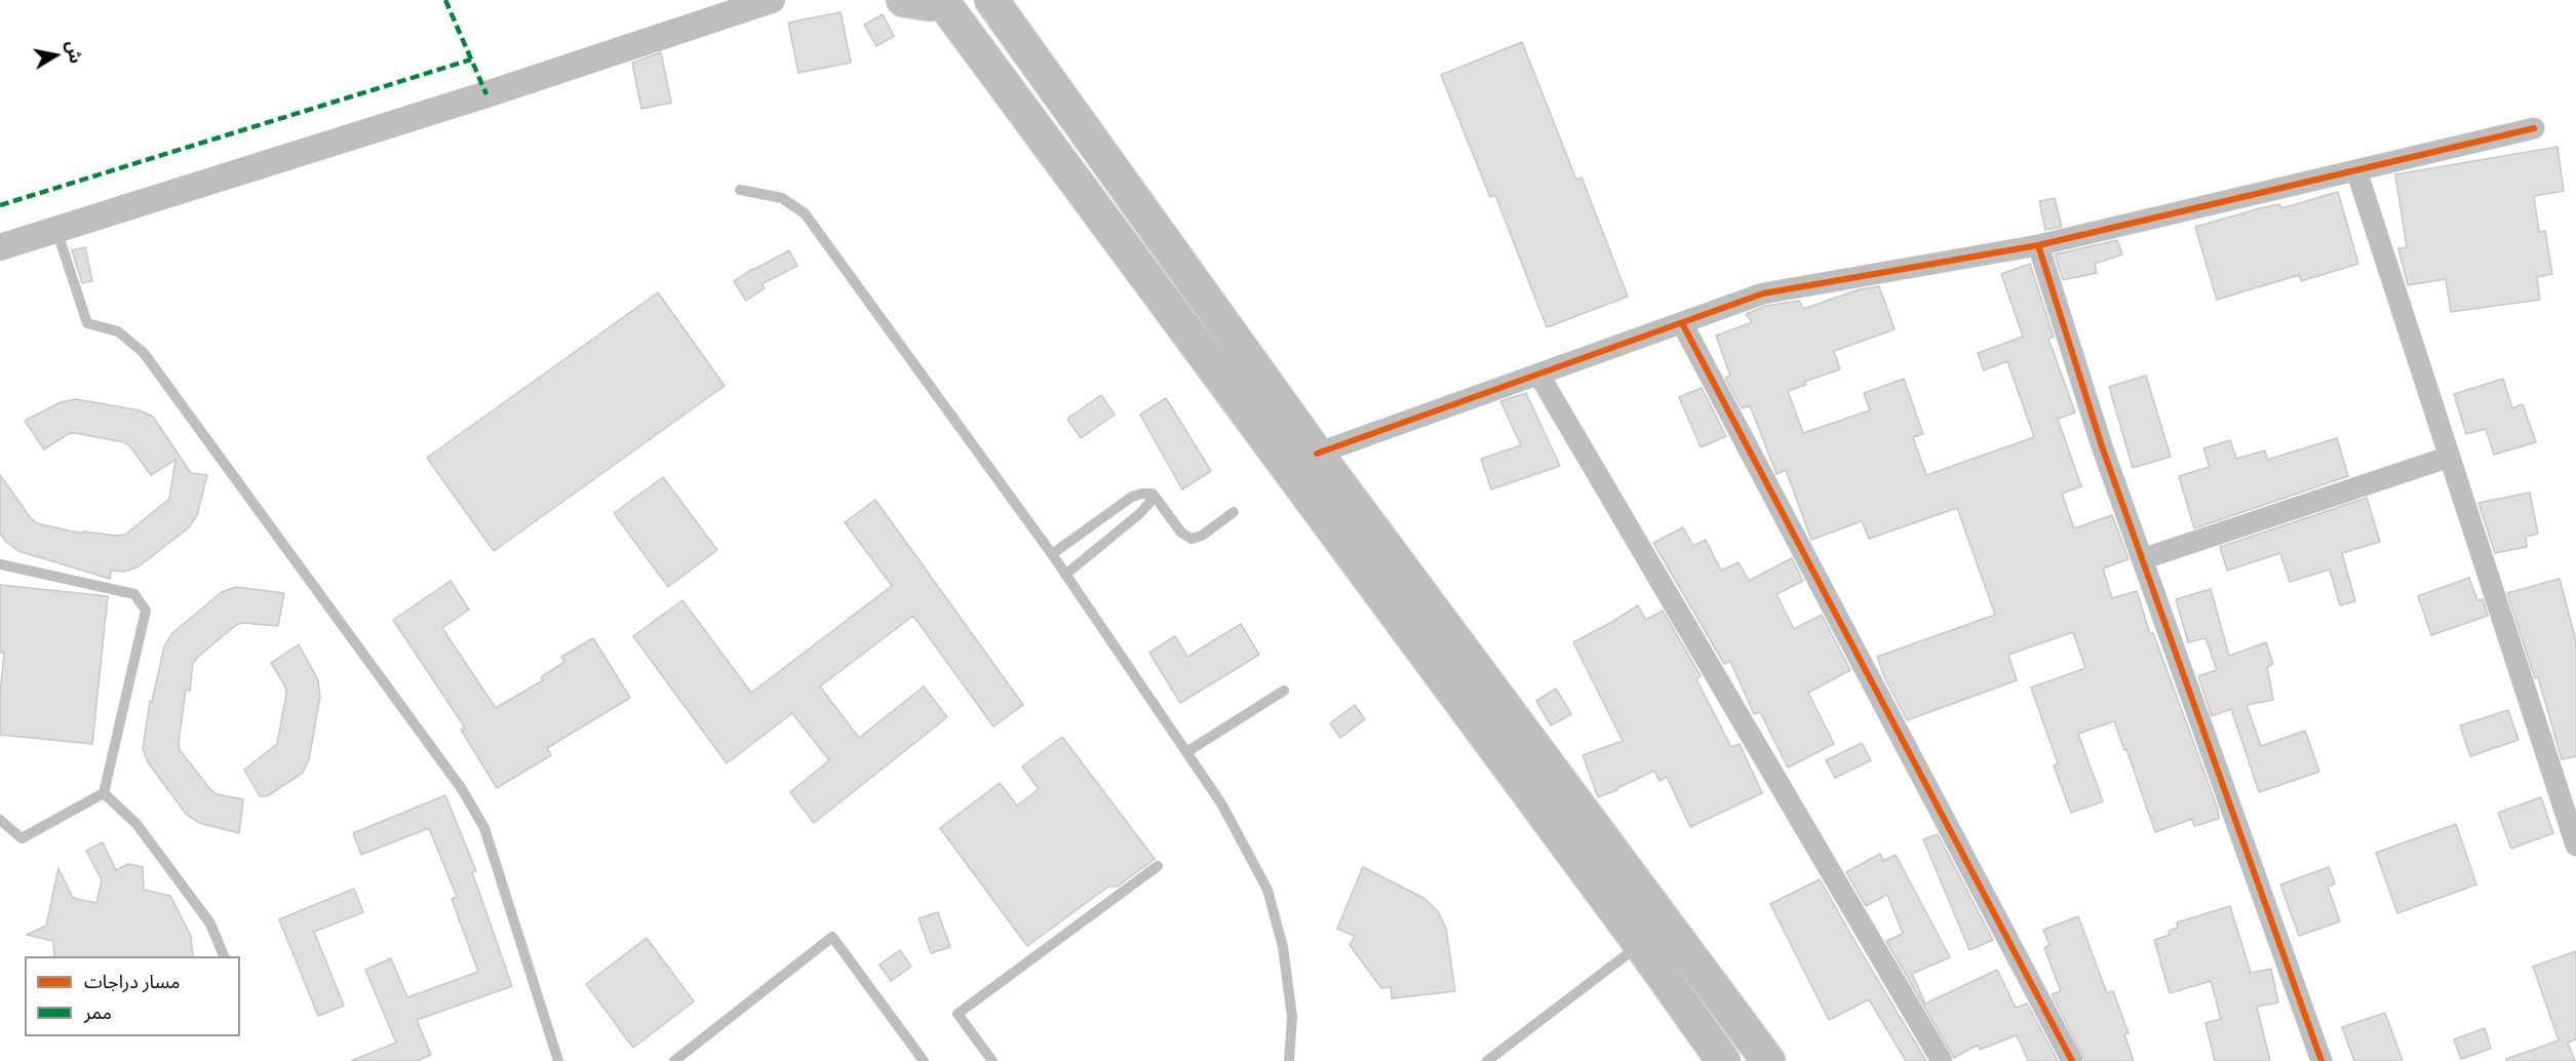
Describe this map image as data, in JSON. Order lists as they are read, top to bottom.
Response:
{
  "legend": ["مسار دراجات", "ممر"],
  "north": "right"
}
